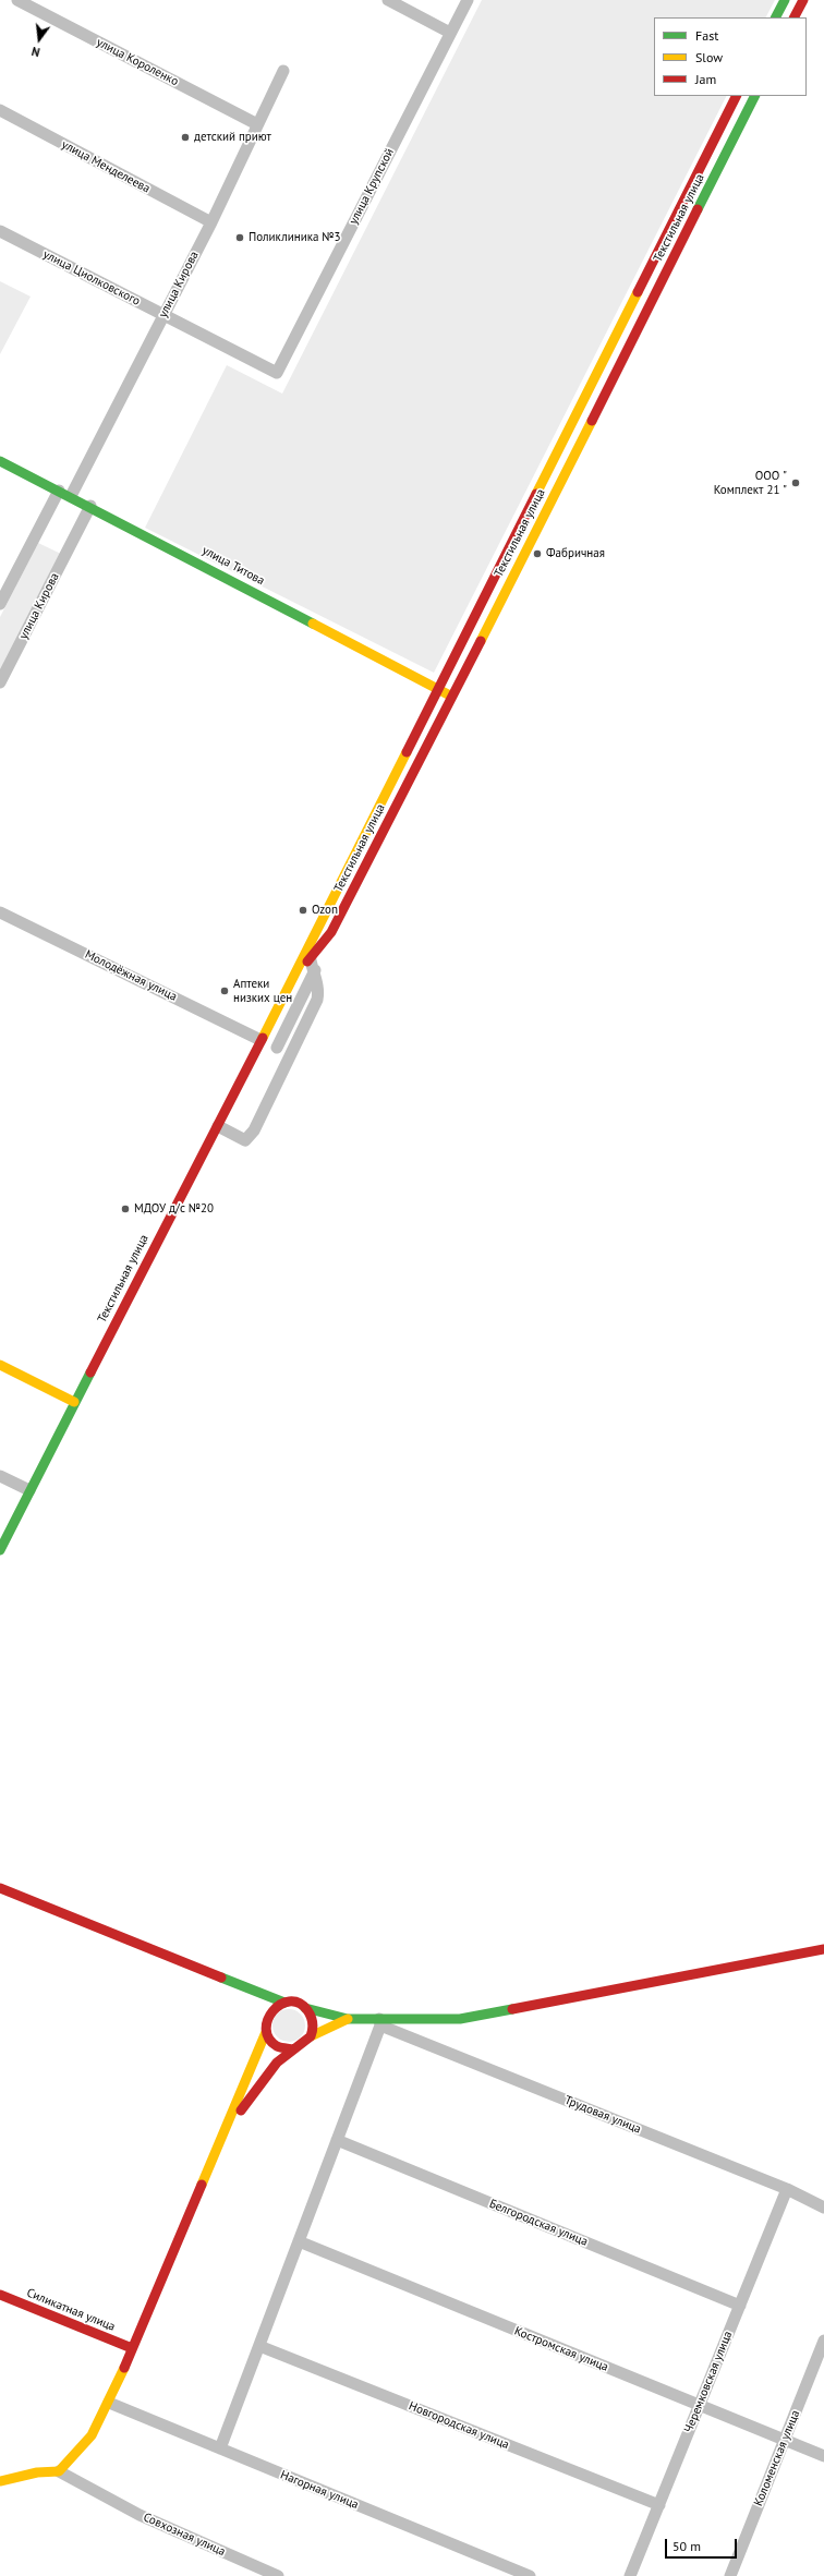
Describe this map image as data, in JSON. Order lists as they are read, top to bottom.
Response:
{
  "streets": {
    "main road": ["Текстильная улица", "улица Титова", "Силикатная улица"],
    "street": [
      "улица Короленко",
      "улица Менделеева",
      "улица Крупской",
      "улица Циолковского",
      "улица Кирова",
      "Молодёжная улица",
      "Трудовая улица",
      "Белгородская улица",
      "Костромская улица",
      "Черемковская улица",
      "Новгородская улица",
      "Коломенская улица",
      "Нагорная улица",
      "Совхозная улица"
    ]
  },
  "crossings": [
    ["улица Короленко", "улица Кирова"],
    ["улица Менделеева", "улица Кирова"],
    ["улица Крупской", "улица Циолковского"],
    ["Текстильная улица", "улица Титова"],
    ["Текстильная улица", "Молодёжная улица"],
    ["улица Циолковского", "улица Кирова"],
    ["улица Кирова", "улица Титова"],
    ["Трудовая улица", "Черемковская улица"],
    ["Белгородская улица", "Черемковская улица"],
    ["Костромская улица", "Черемковская улица"],
    ["Костромская улица", "Коломенская улица"],
    ["Черемковская улица", "Новгородская улица"]
  ],
  "places": [
    "детский приют",
    "Поликлиника №3",
    "ООО \" Комплект 21 \"",
    "Фабричная",
    "Ozon",
    "Аптеки низких цен",
    "МДОУ д/с №20"
  ],
  "legend": ["Fast", "Slow", "Jam"],
  "scale_bar": "50 m",
  "north": "bottom"
}
